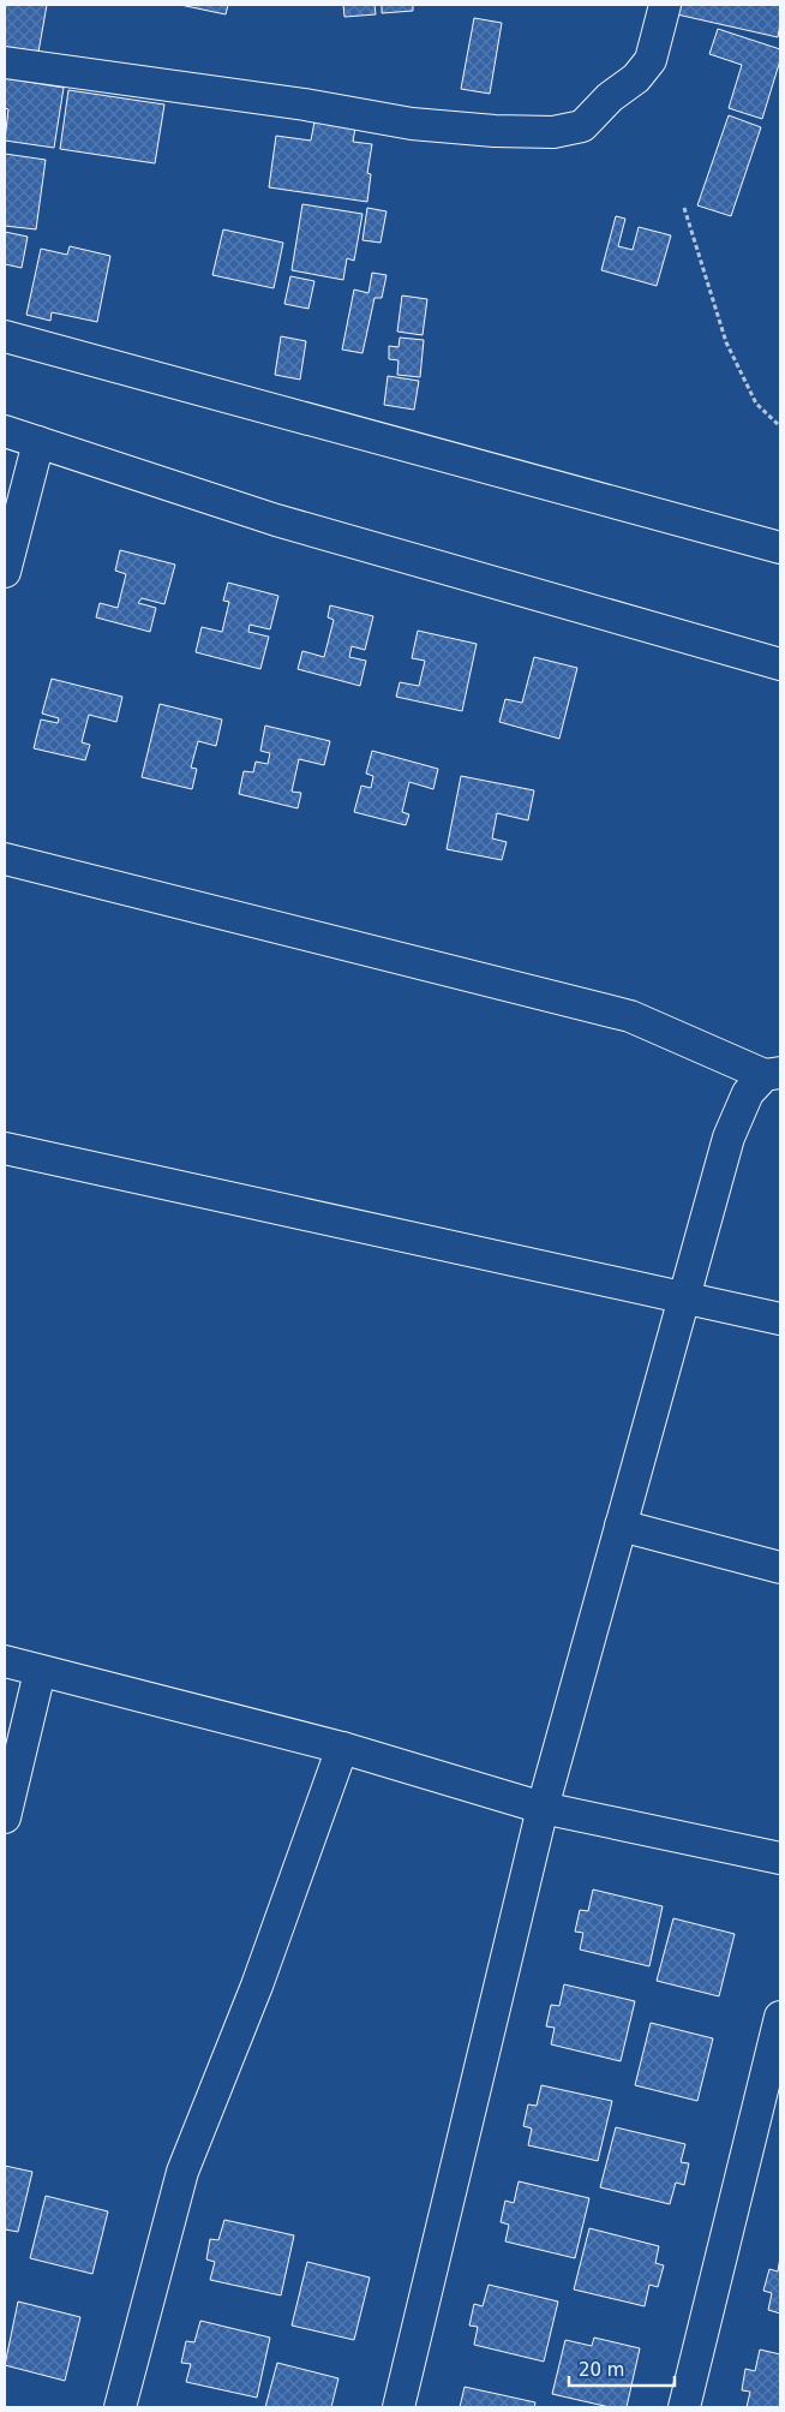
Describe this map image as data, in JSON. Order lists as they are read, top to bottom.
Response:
{
  "scale_bar": "20 m"
}
